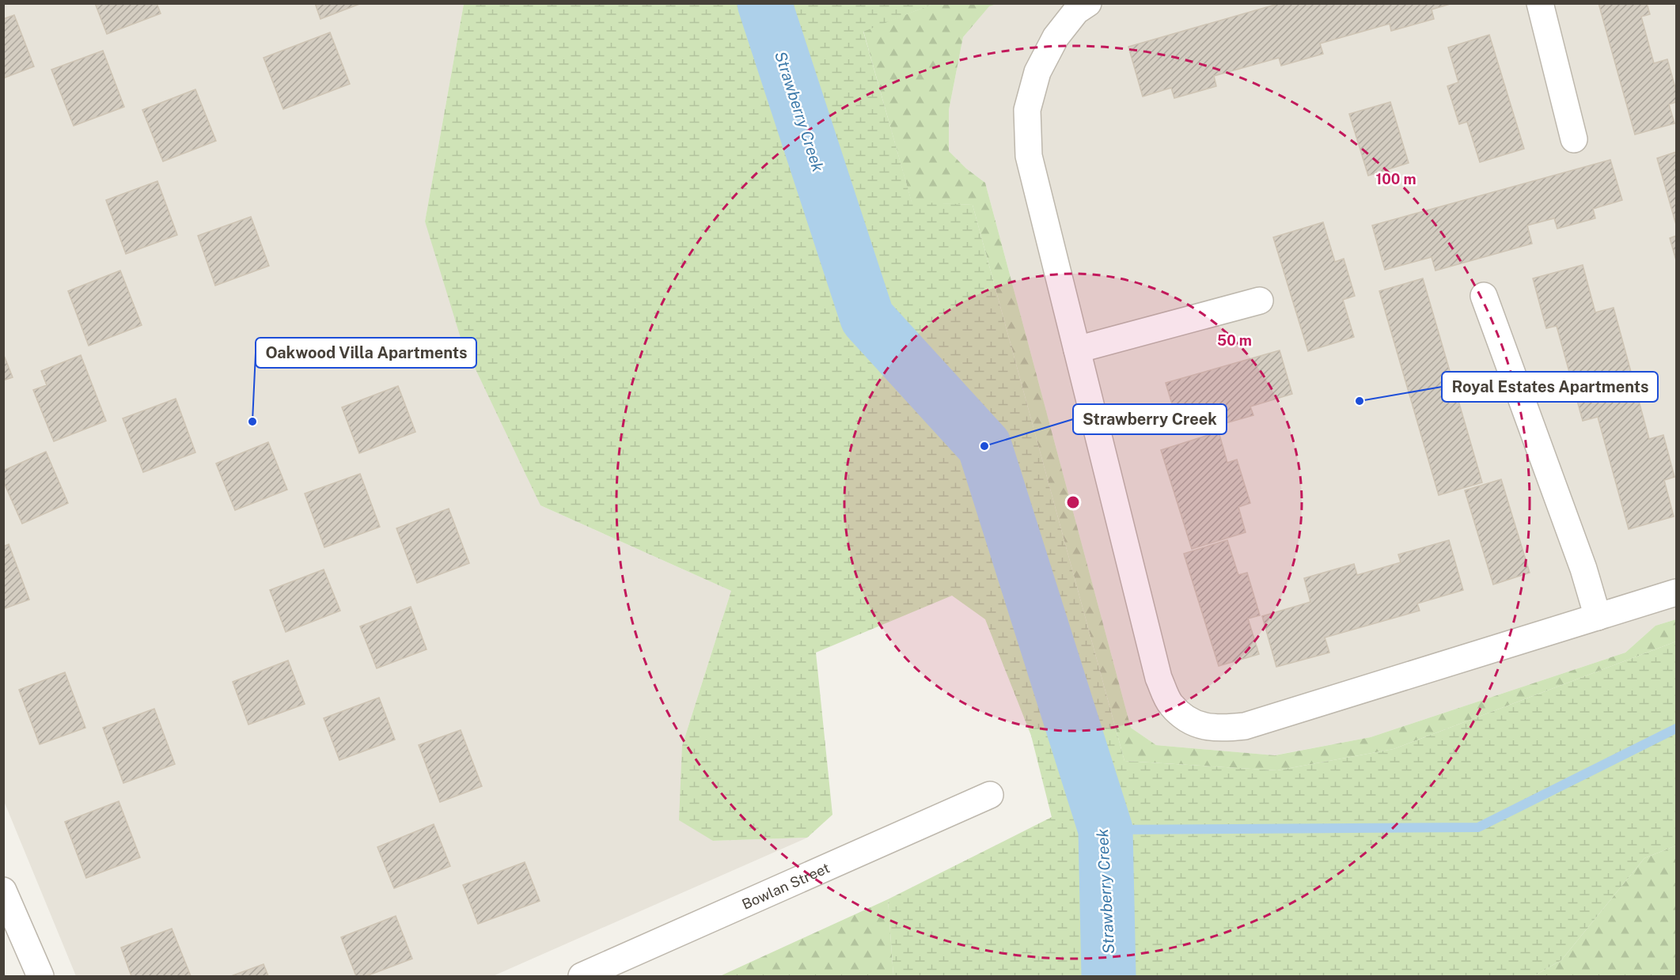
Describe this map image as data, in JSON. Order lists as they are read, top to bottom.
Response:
{
  "streets": {
    "street": ["Bowlan Street"]
  },
  "water": ["Strawberry Creek"],
  "places": ["Royal Estates Apartments", "Oakwood Villa Apartments", "Strawberry Creek"],
  "rings": ["100 m", "50 m"]
}
